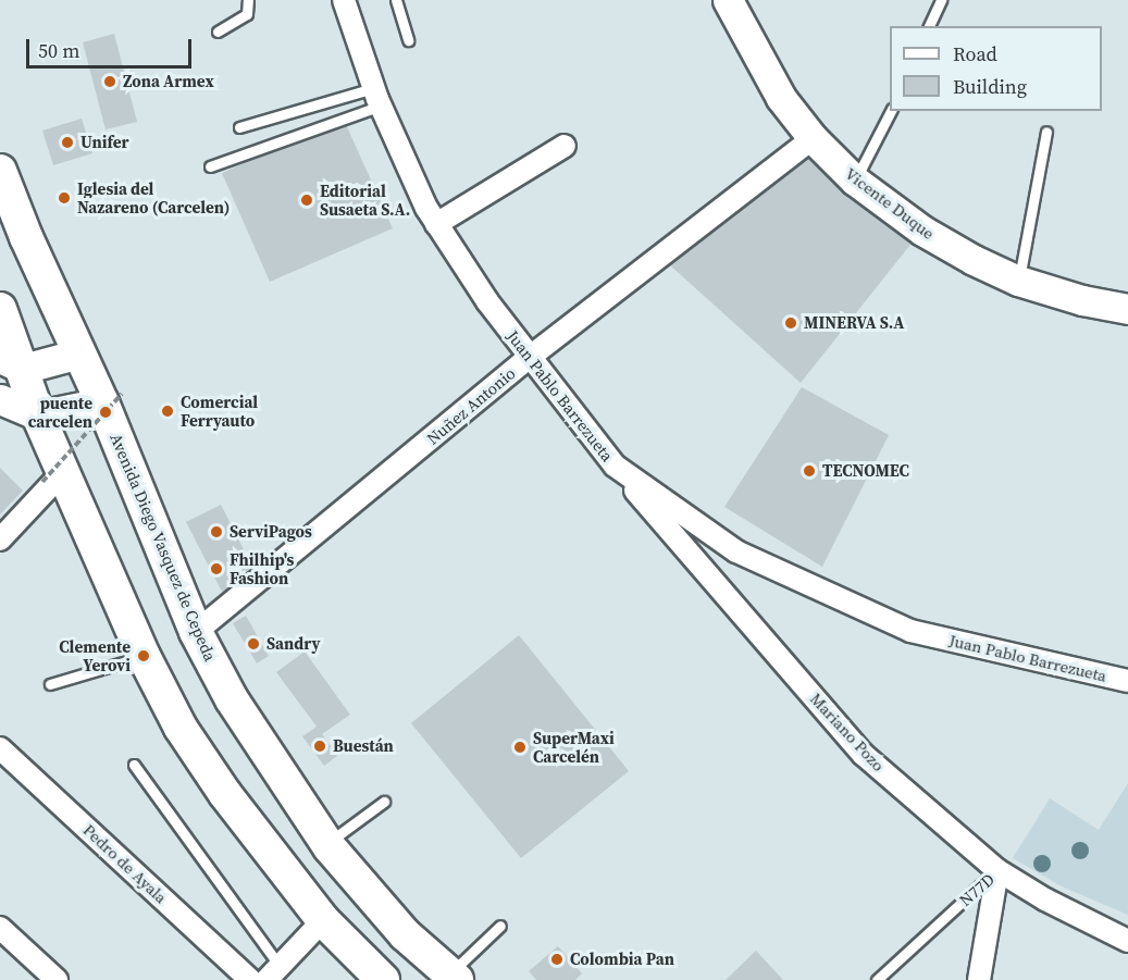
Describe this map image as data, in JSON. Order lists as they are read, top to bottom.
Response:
{
  "streets": {
    "main road": ["Avenida Diego Vasquez de Cepeda"],
    "street": [
      "Vicente Duque",
      "Juan Pablo Barrezueta",
      "Nuñez Antonio",
      "Mariano Pozo",
      "Pedro de Ayala",
      "N77D"
    ]
  },
  "crossings": [
    ["Vicente Duque", "Nuñez Antonio"],
    ["Juan Pablo Barrezueta", "Nuñez Antonio"],
    ["Juan Pablo Barrezueta", "Mariano Pozo"],
    ["Nuñez Antonio", "Avenida Diego Vasquez de Cepeda"],
    ["Mariano Pozo", "N77D"]
  ],
  "places": [
    "Zona Armex",
    "Unifer",
    "Iglesia del Nazareno (Carcelen)",
    "Editorial Susaeta S.A.",
    "MINERVA S.A",
    "Comercial Ferryauto",
    "puente carcelen",
    "TECNOMEC",
    "ServiPagos",
    "Fhilhip's Fashion",
    "Sandry",
    "Clemente Yerovi",
    "Buestán",
    "SuperMaxi Carcelén",
    "Colombia Pan"
  ],
  "legend": ["Road", "Building"],
  "scale_bar": "50 m"
}
